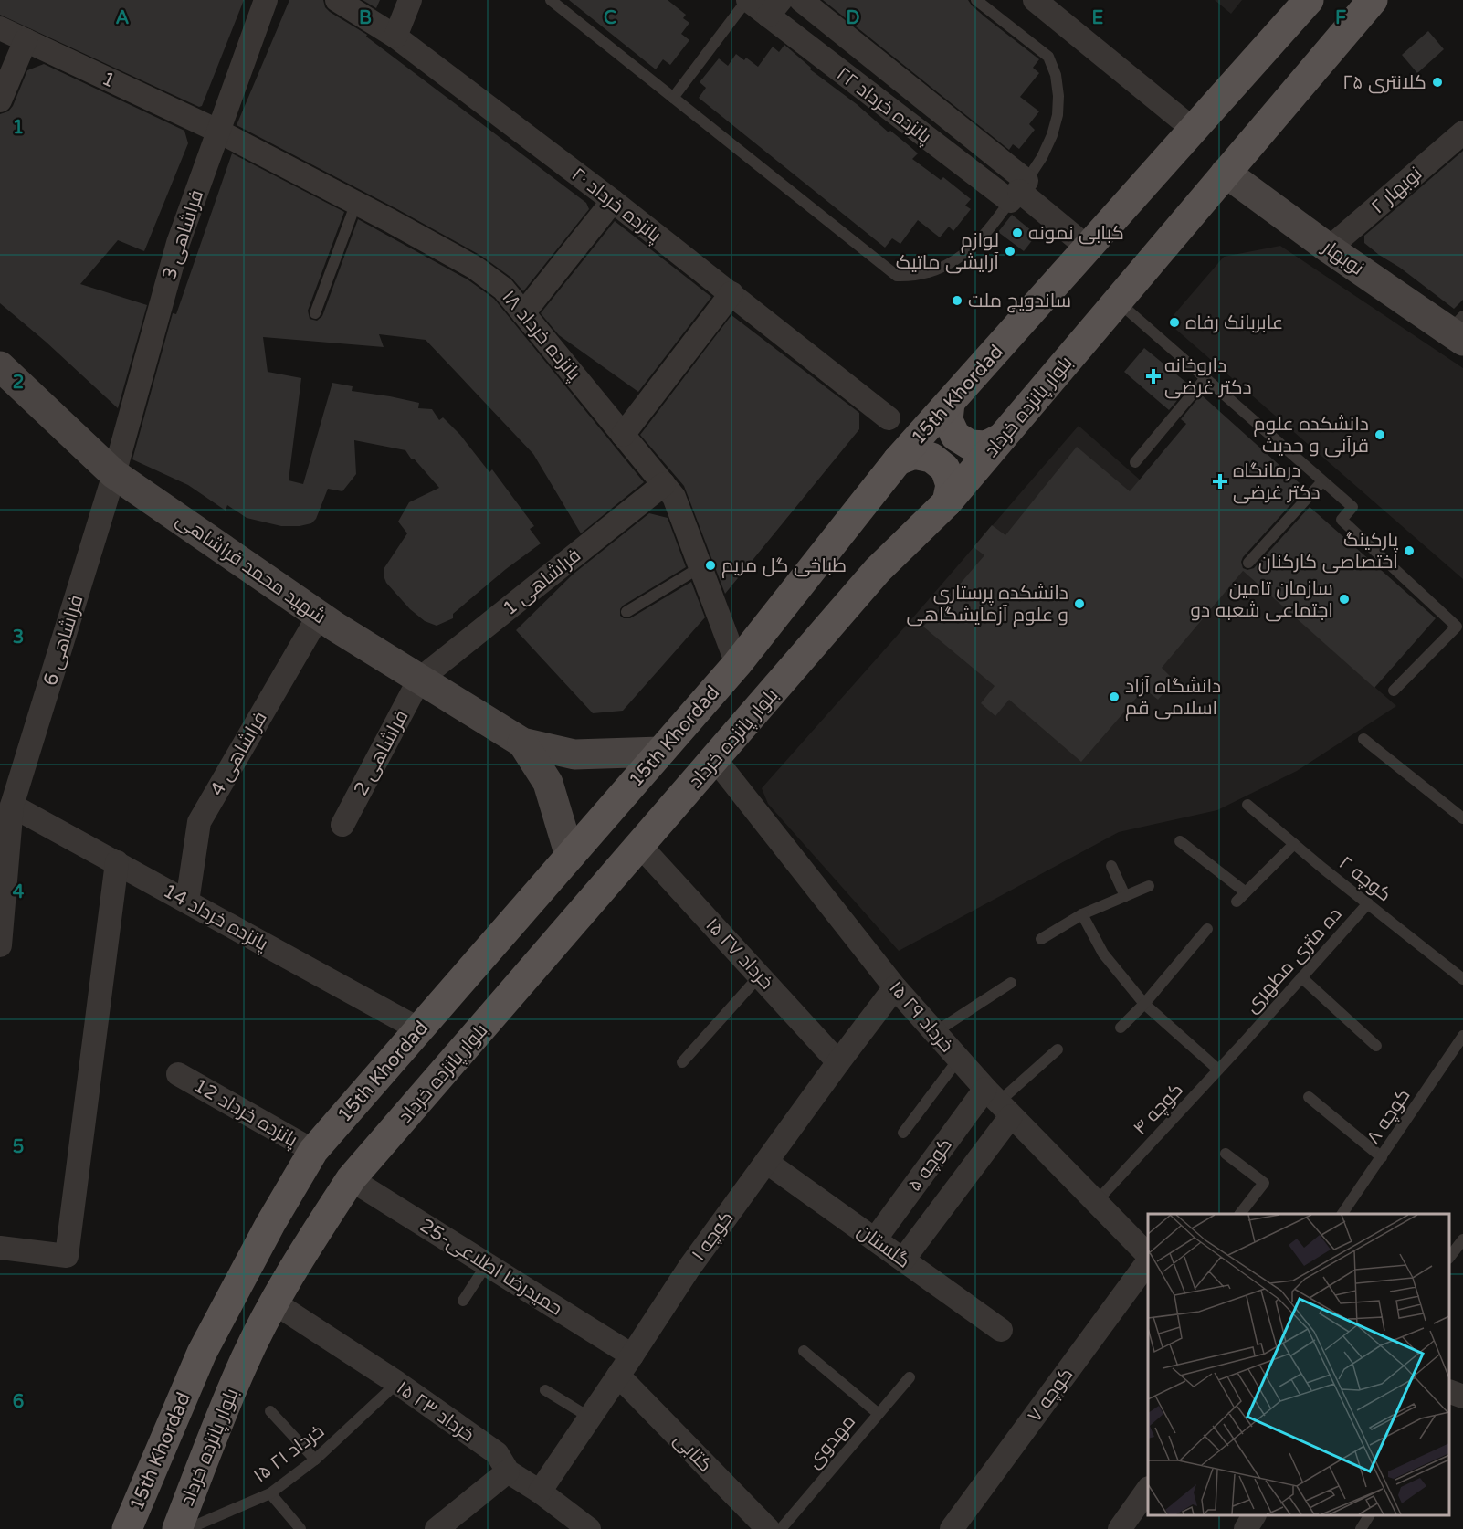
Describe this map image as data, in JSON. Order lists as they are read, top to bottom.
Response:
{
  "streets": {
    "main road": [
      "نوبهار",
      "15th Khordad",
      "بلوار پانزده خرداد",
      "شهید محمد فراشاهی"
    ],
    "street": [
      "1",
      "پانزده خرداد ۲۲",
      "نوبهار ۲",
      "پانزده خرداد ۲۰",
      "فراشاهی 3",
      "پانزده خرداد ۱۸",
      "فراشاهی 1",
      "فراشاهی 6",
      "فراشاهی 2",
      "فراشاهی 4",
      "پانزده خرداد 14",
      "۱۵ خرداد ۲۷",
      "۱۵ خرداد ۲۹",
      "پانزده خرداد 12",
      "کوچه ۵",
      "کوچه ۱",
      "گلستان",
      "حمیدرضا اطلاعی-25",
      "کوچه ۷",
      "۱۵ خرداد ۲۳",
      "کتابی"
    ],
    "lane": [
      "کوچه ۲",
      "ده متری مطهری",
      "کوچه ۴",
      "کوچه ۸",
      "مهدوی",
      "۱۵ خرداد ۲۱"
    ]
  },
  "crossings": [
    ["1", "فراشاهی 3"],
    ["1", "پانزده خرداد ۱۸"],
    ["پانزده خرداد ۲۲", "15th Khordad"],
    ["نوبهار ۲", "نوبهار"],
    ["فراشاهی 3", "پانزده خرداد ۱۸"],
    ["فراشاهی 3", "شهید محمد فراشاهی"],
    ["فراشاهی 3", "فراشاهی 6"],
    ["نوبهار", "بلوار پانزده خرداد"],
    ["پانزده خرداد ۱۸", "15th Khordad"],
    ["پانزده خرداد ۱۸", "فراشاهی 1"],
    ["15th Khordad", "پانزده خرداد 14"],
    ["15th Khordad", "پانزده خرداد 12"],
    ["بلوار پانزده خرداد", "۱۵ خرداد ۲۷"],
    ["بلوار پانزده خرداد", "۱۵ خرداد ۲۹"],
    ["بلوار پانزده خرداد", "حمیدرضا اطلاعی-25"],
    ["بلوار پانزده خرداد", "۱۵ خرداد ۲۳"],
    ["شهید محمد فراشاهی", "فراشاهی 1"],
    ["شهید محمد فراشاهی", "فراشاهی 6"],
    ["شهید محمد فراشاهی", "فراشاهی 2"],
    ["شهید محمد فراشاهی", "فراشاهی 4"],
    ["فراشاهی 1", "فراشاهی 2"],
    ["فراشاهی 6", "پانزده خرداد 14"],
    ["فراشاهی 4", "پانزده خرداد 14"],
    ["کوچه ۲", "ده متری مطهری"],
    ["۱۵ خرداد ۲۷", "کوچه ۱"],
    ["ده متری مطهری", "کوچه ۴"],
    ["۱۵ خرداد ۲۹", "کوچه ۴"],
    ["۱۵ خرداد ۲۹", "کوچه ۵"],
    ["۱۵ خرداد ۲۹", "کوچه ۱"],
    ["کوچه ۵", "گلستان"],
    ["کوچه ۱", "گلستان"],
    ["کوچه ۱", "حمیدرضا اطلاعی-25"],
    ["کوچه ۱", "۱۵ خرداد ۲۳"],
    ["کوچه ۱", "کتابی"],
    ["۱۵ خرداد ۲۳", "۱۵ خرداد ۲۱"]
  ],
  "places": {
    "other": [
      "کلانتری ۲۵",
      "کبابی نمونه",
      "لوازم آرایشی ماتیک",
      "ساندویچ ملت",
      "عابربانک رفاه",
      "دانشکده علوم قرآنی و حدیث",
      "پارکینگ اختصاصی کارکنان",
      "طباخی گل مریم",
      "سازمان تامین اجتماعی شعبه دو",
      "دانشکده پرستاری و علوم آزمایشگاهی",
      "دانشگاه آزاد اسلامی قم"
    ],
    "health": ["داروخانه دکتر غرضی", "درمانگاه دکتر غرضی"]
  },
  "grid": {
    "columns": [
      "A",
      "B",
      "C",
      "D",
      "E",
      "F"
    ],
    "rows": [
      "1",
      "2",
      "3",
      "4",
      "5",
      "6"
    ]
  }
}
